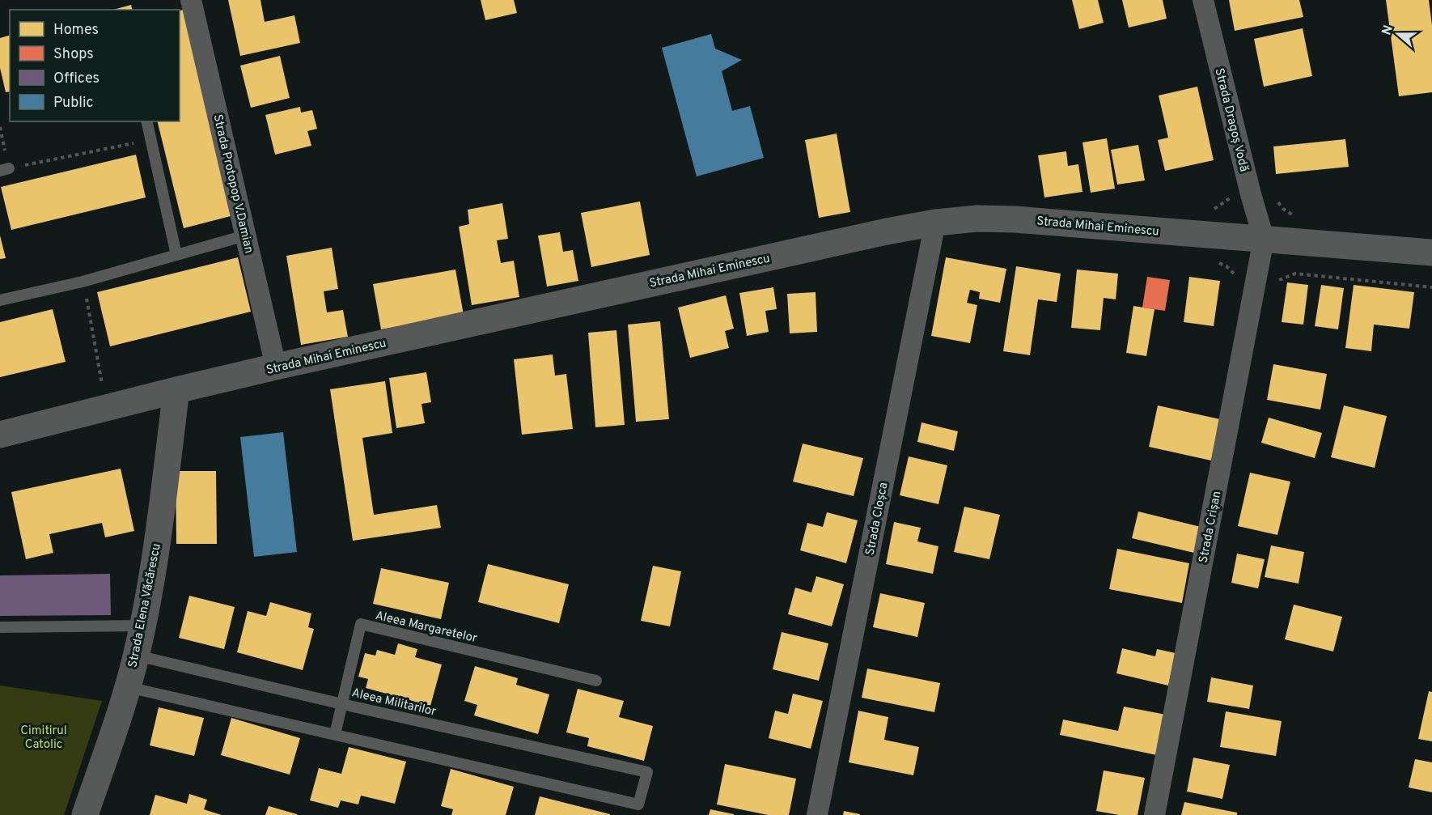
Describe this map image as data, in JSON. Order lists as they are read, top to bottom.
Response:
{
  "streets": {
    "street": [
      "Strada Dragoș Vodă",
      "Strada Protopop V.Damian",
      "Strada Mihai Eminescu",
      "Strada Cloșca",
      "Strada Crișan",
      "Strada Elena Văcărescu"
    ],
    "lane": ["Aleea Margaretelor", "Aleea Militarilor"]
  },
  "crossings": [
    ["Strada Dragoș Vodă", "Strada Mihai Eminescu"],
    ["Strada Dragoș Vodă", "Strada Crișan"],
    ["Strada Protopop V.Damian", "Strada Mihai Eminescu"],
    ["Strada Mihai Eminescu", "Strada Cloșca"],
    ["Strada Mihai Eminescu", "Strada Crișan"],
    ["Strada Mihai Eminescu", "Strada Elena Văcărescu"],
    ["Strada Elena Văcărescu", "Aleea Militarilor"],
    ["Aleea Margaretelor", "Aleea Militarilor"]
  ],
  "parks": ["Cimitirul Catolic"],
  "legend": [
    "Homes",
    "Shops",
    "Offices",
    "Public"
  ],
  "north": "left"
}
